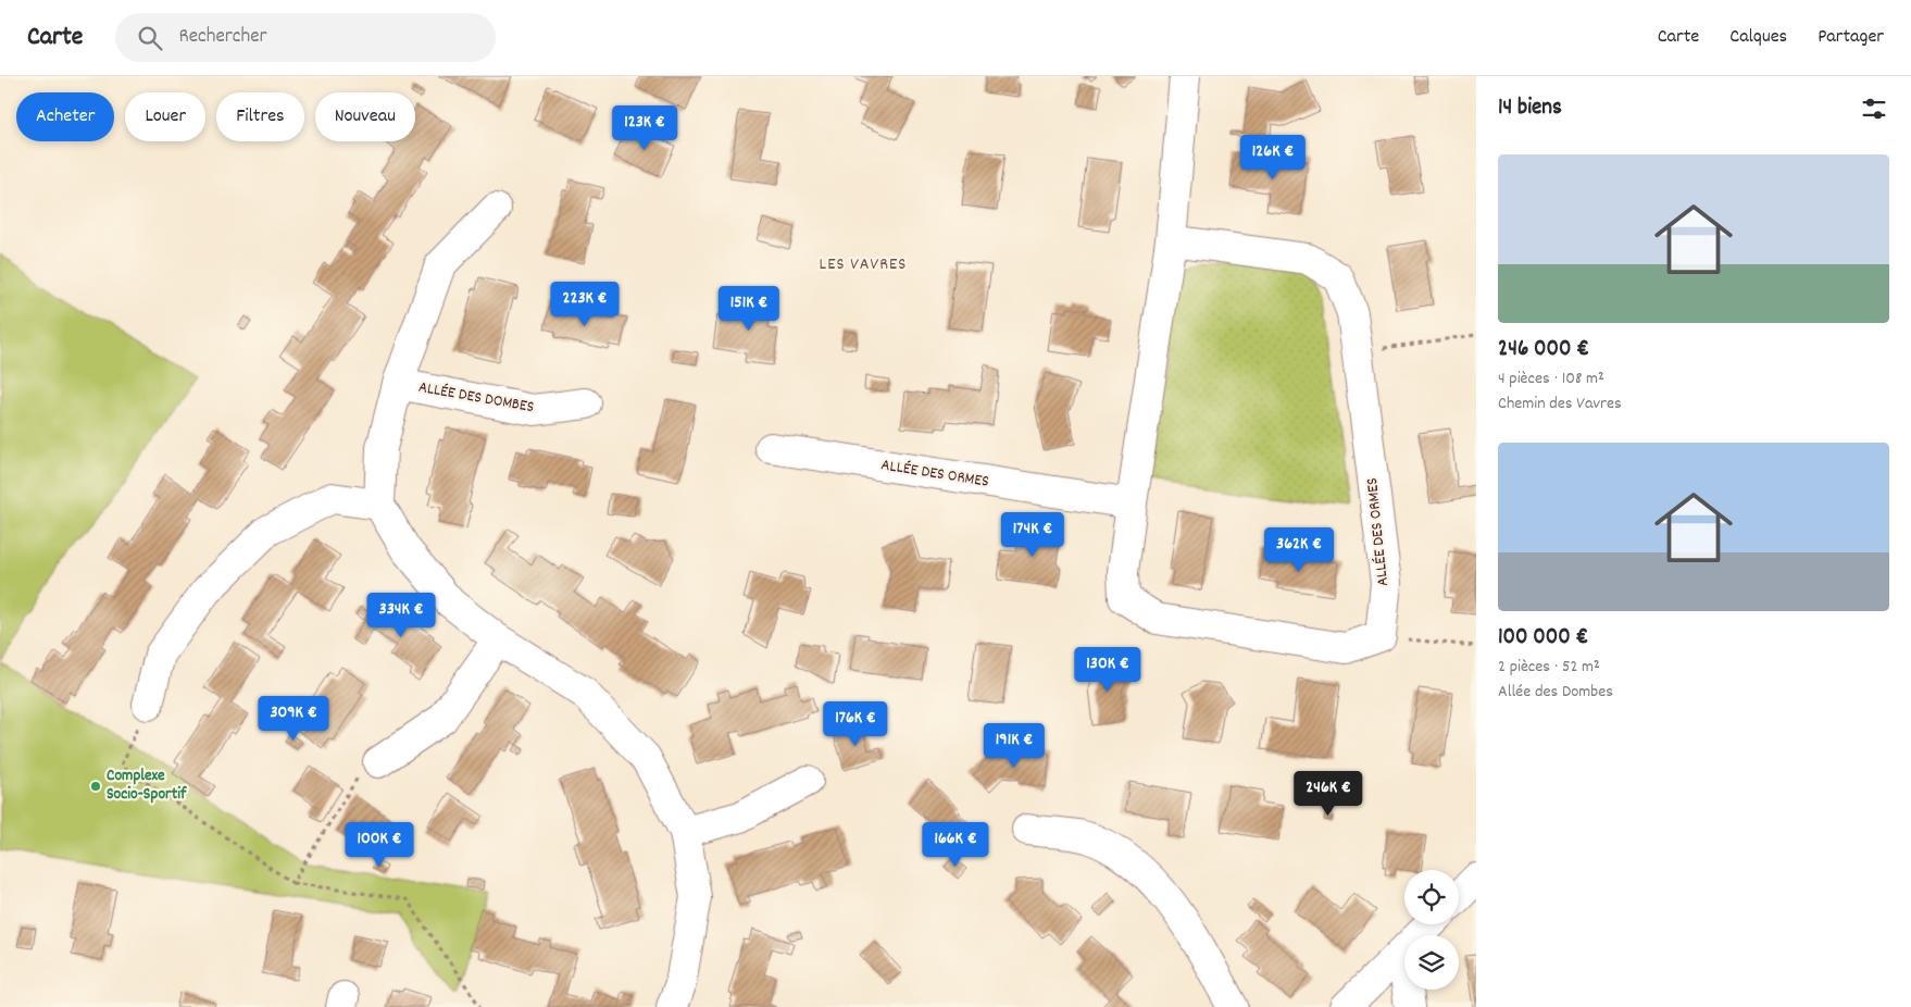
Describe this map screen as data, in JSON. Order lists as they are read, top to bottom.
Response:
{
  "streets": {
    "street": ["ALLÉE DES DOMBES", "ALLÉE DES ORMES"]
  },
  "districts": ["LES VAVRES"],
  "places": ["Complexe Socio-Sportif"],
  "page": {
    "header": "Carte",
    "search": "Rechercher",
    "nav": ["Carte", "Calques", "Partager"],
    "heading": "14 biens",
    "chip": [
      "Acheter",
      "Louer",
      "Filtres",
      "Nouveau"
    ],
    "price": [
      "123K €",
      "126K €",
      "223K €",
      "151K €",
      "174K €",
      "362K €",
      "334K €",
      "130K €",
      "309K €",
      "176K €",
      "191K €",
      "246K €",
      "100K €",
      "166K €"
    ],
    "list": [
      {
        "name": "246 000 €",
        "note": "4 pièces · 108 m² · Chemin des Vavres"
      },
      {
        "name": "100 000 €",
        "note": "2 pièces · 52 m² · Allée des Dombes"
      }
    ]
  }
}
